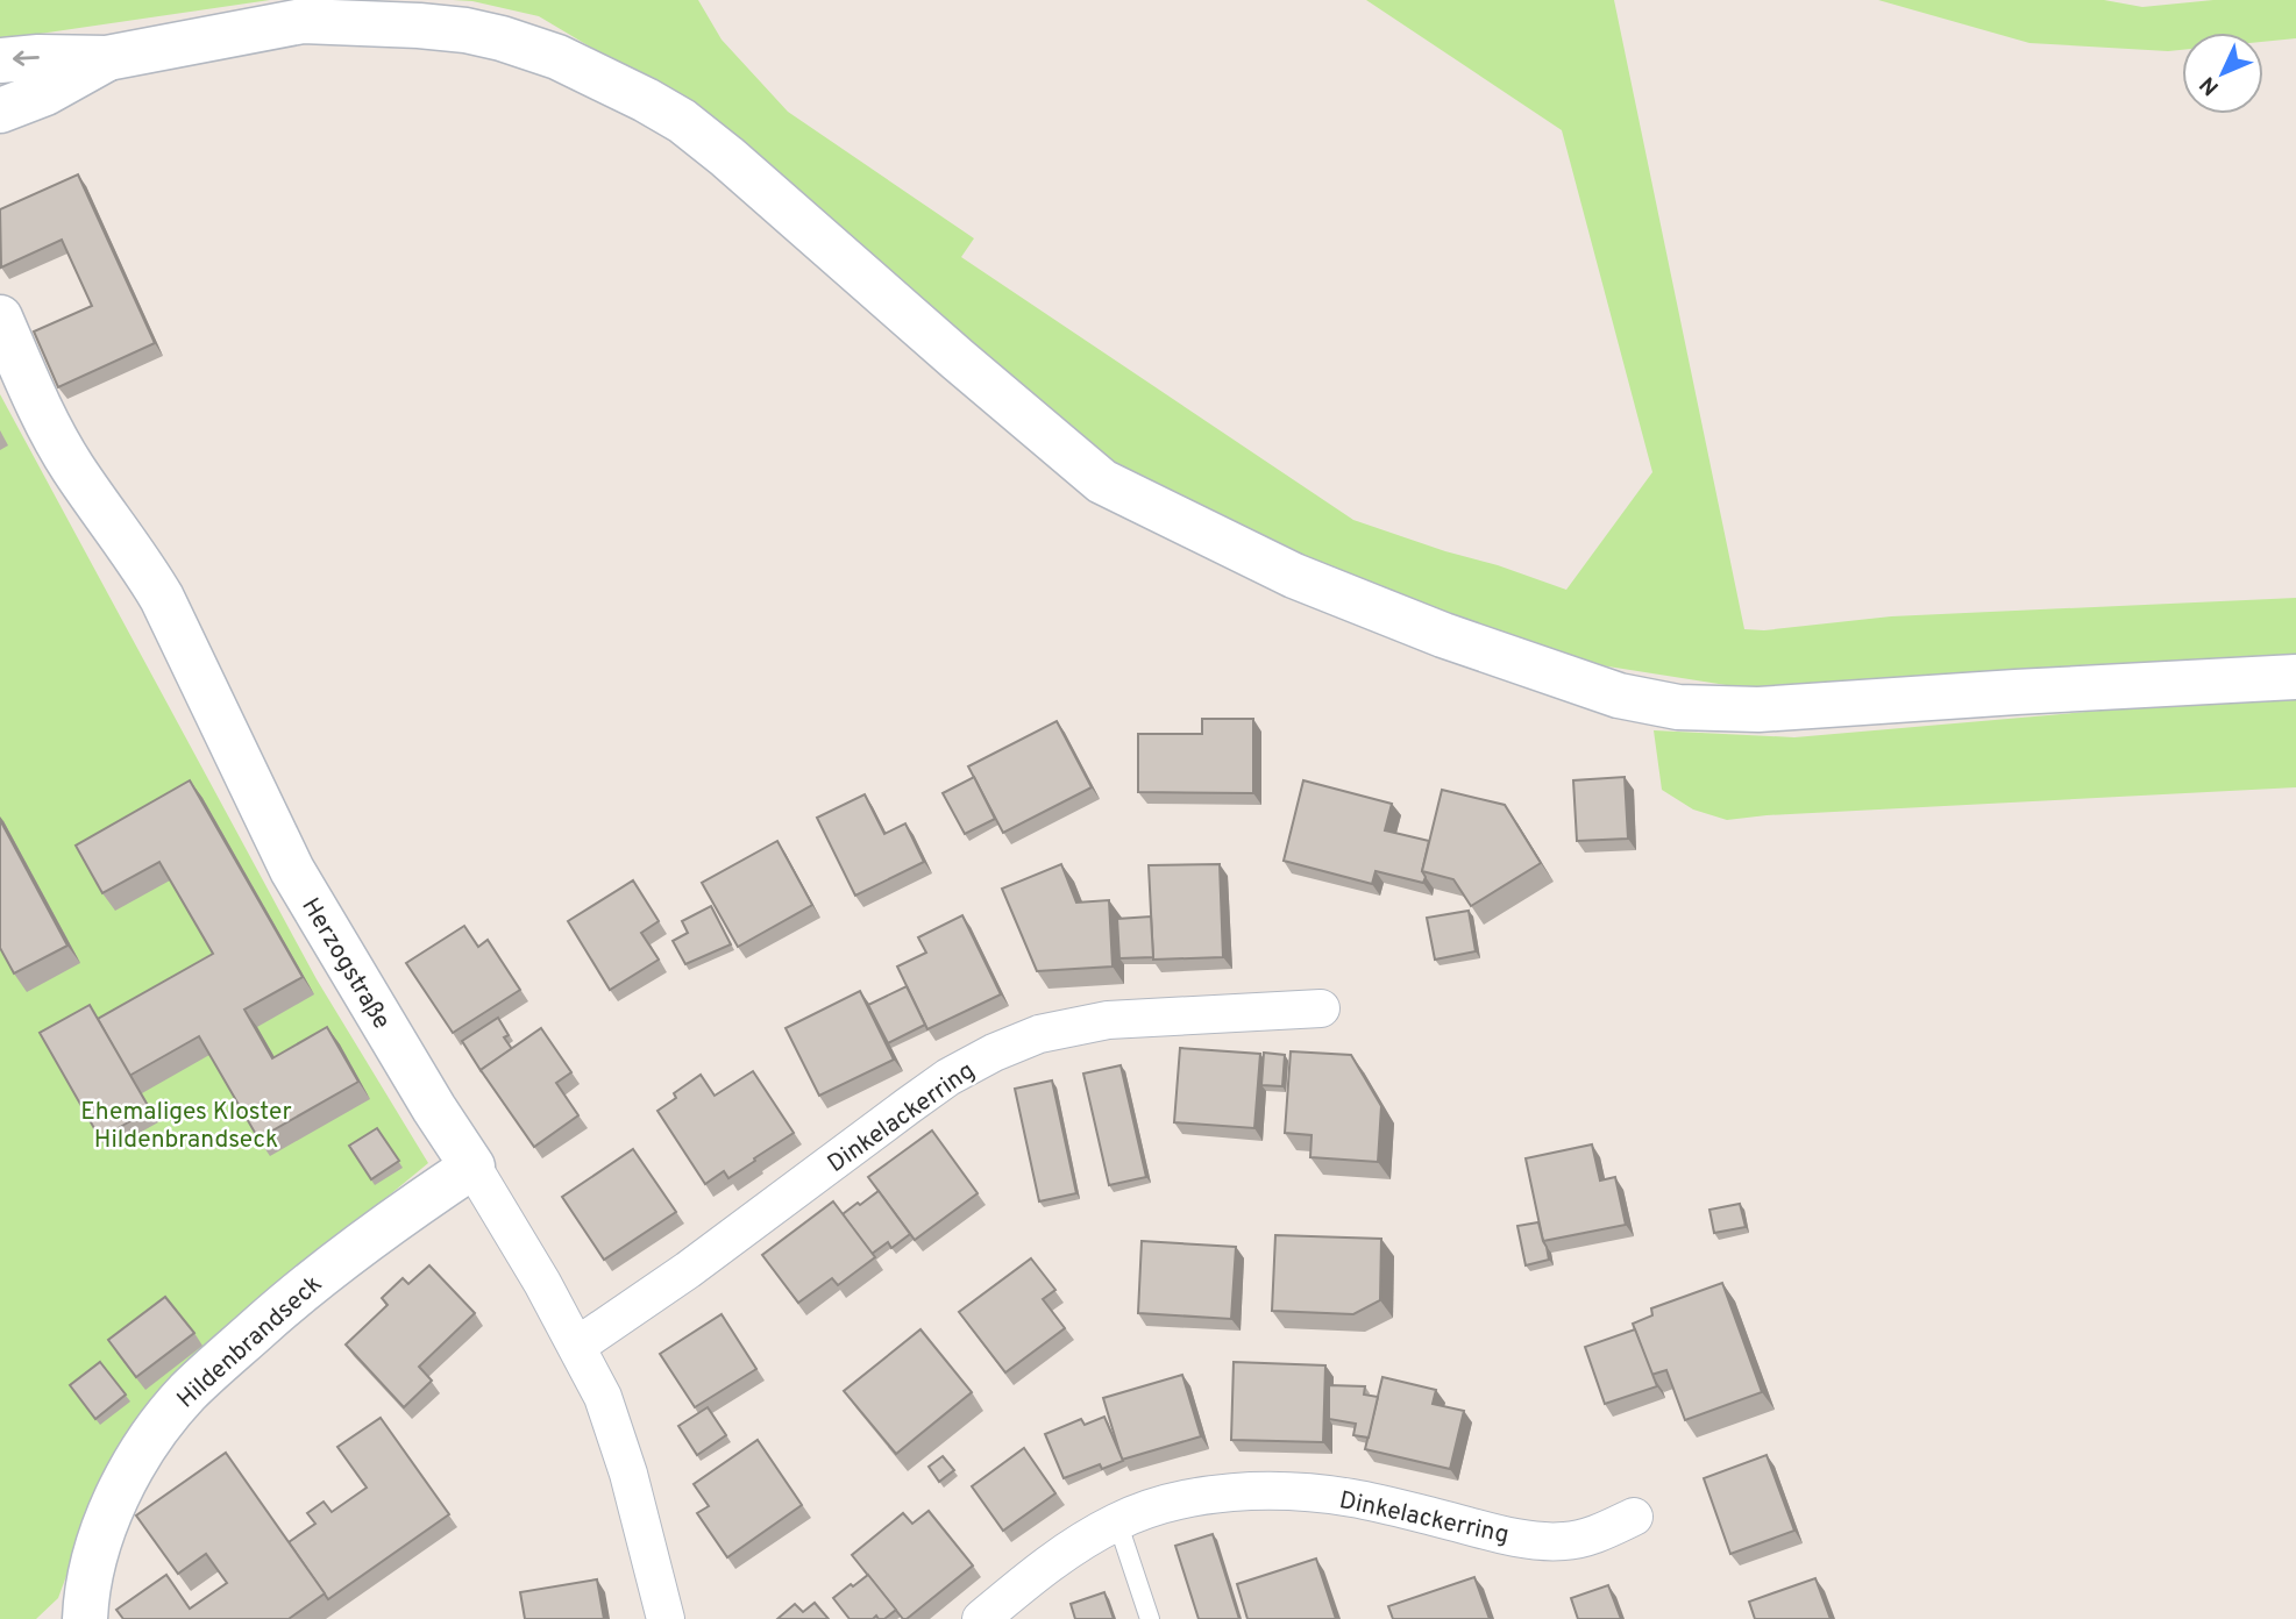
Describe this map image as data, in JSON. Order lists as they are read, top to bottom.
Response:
{
  "streets": {
    "street": ["Herzogstraße", "Dinkelackerring", "Hildenbrandseck"]
  },
  "crossings": [
    ["Herzogstraße", "Dinkelackerring"],
    ["Herzogstraße", "Hildenbrandseck"]
  ],
  "parks": ["Ehemaliges Kloster Hildenbrandseck"],
  "north": "bottom left"
}
